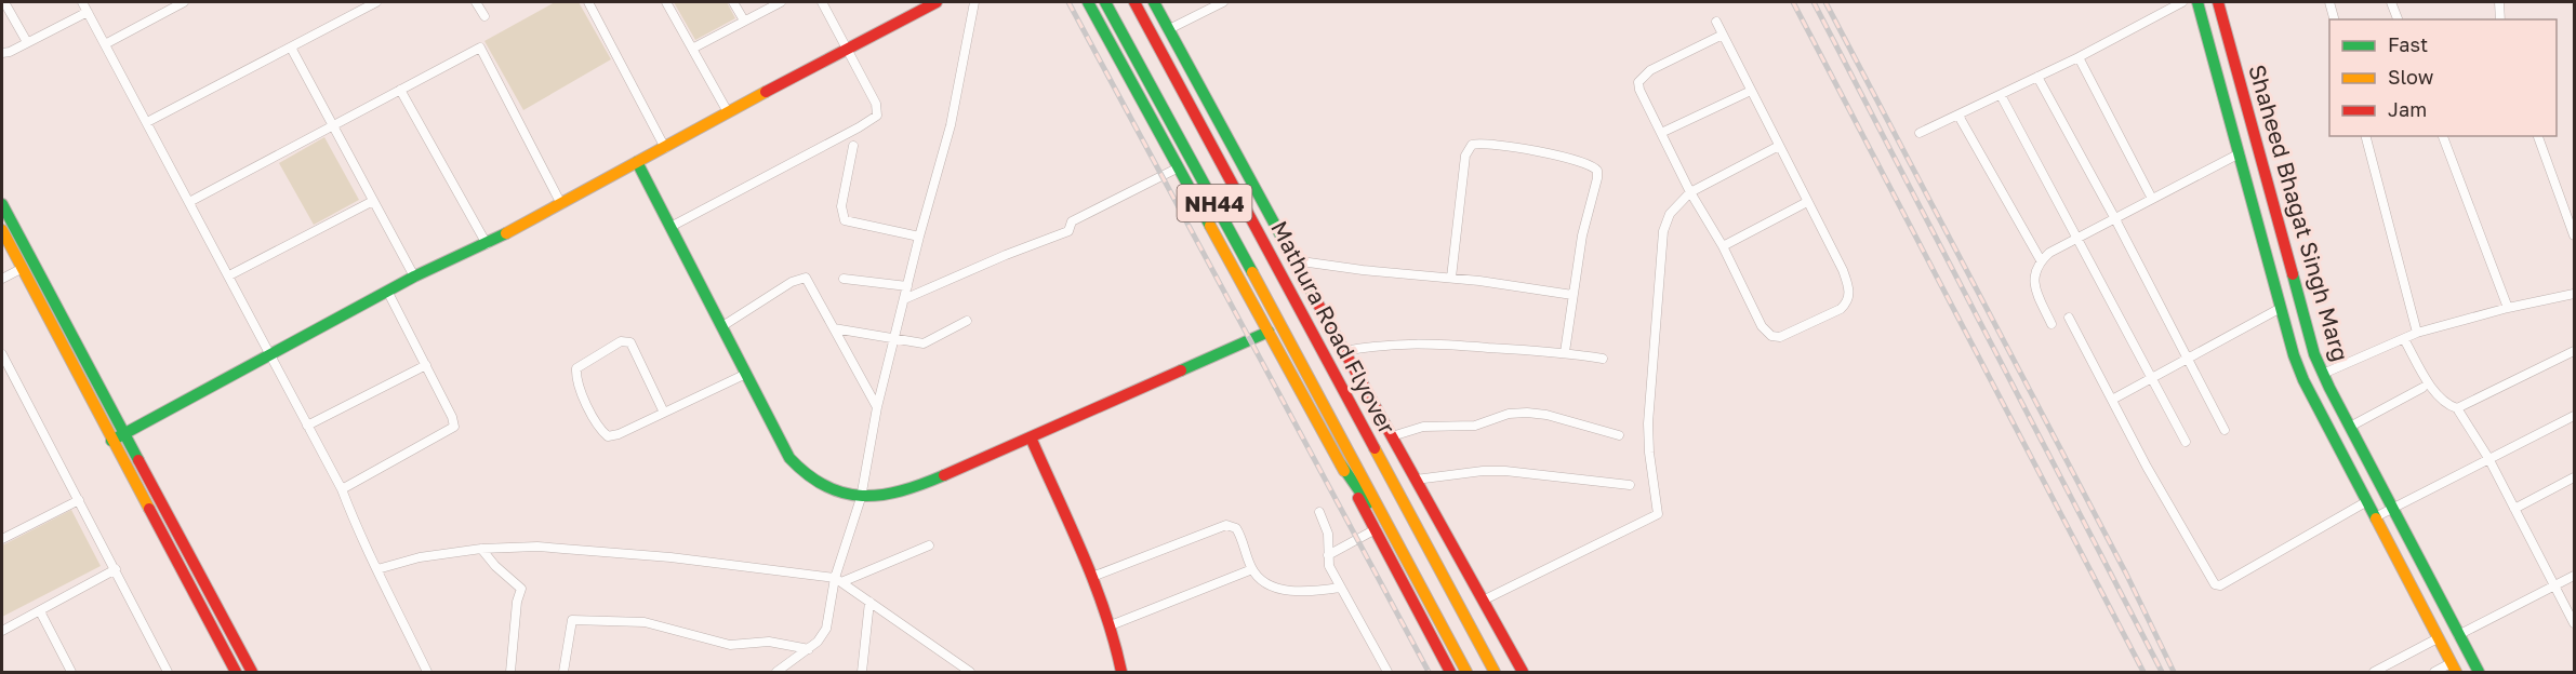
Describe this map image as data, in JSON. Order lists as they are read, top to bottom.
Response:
{
  "streets": {
    "main road": ["NH44", "Shaheed Bhagat Singh Marg", "Mathura Road Flyover"]
  },
  "crossings": [
    ["NH44", "Mathura Road Flyover"]
  ],
  "legend": ["Fast", "Slow", "Jam"]
}
